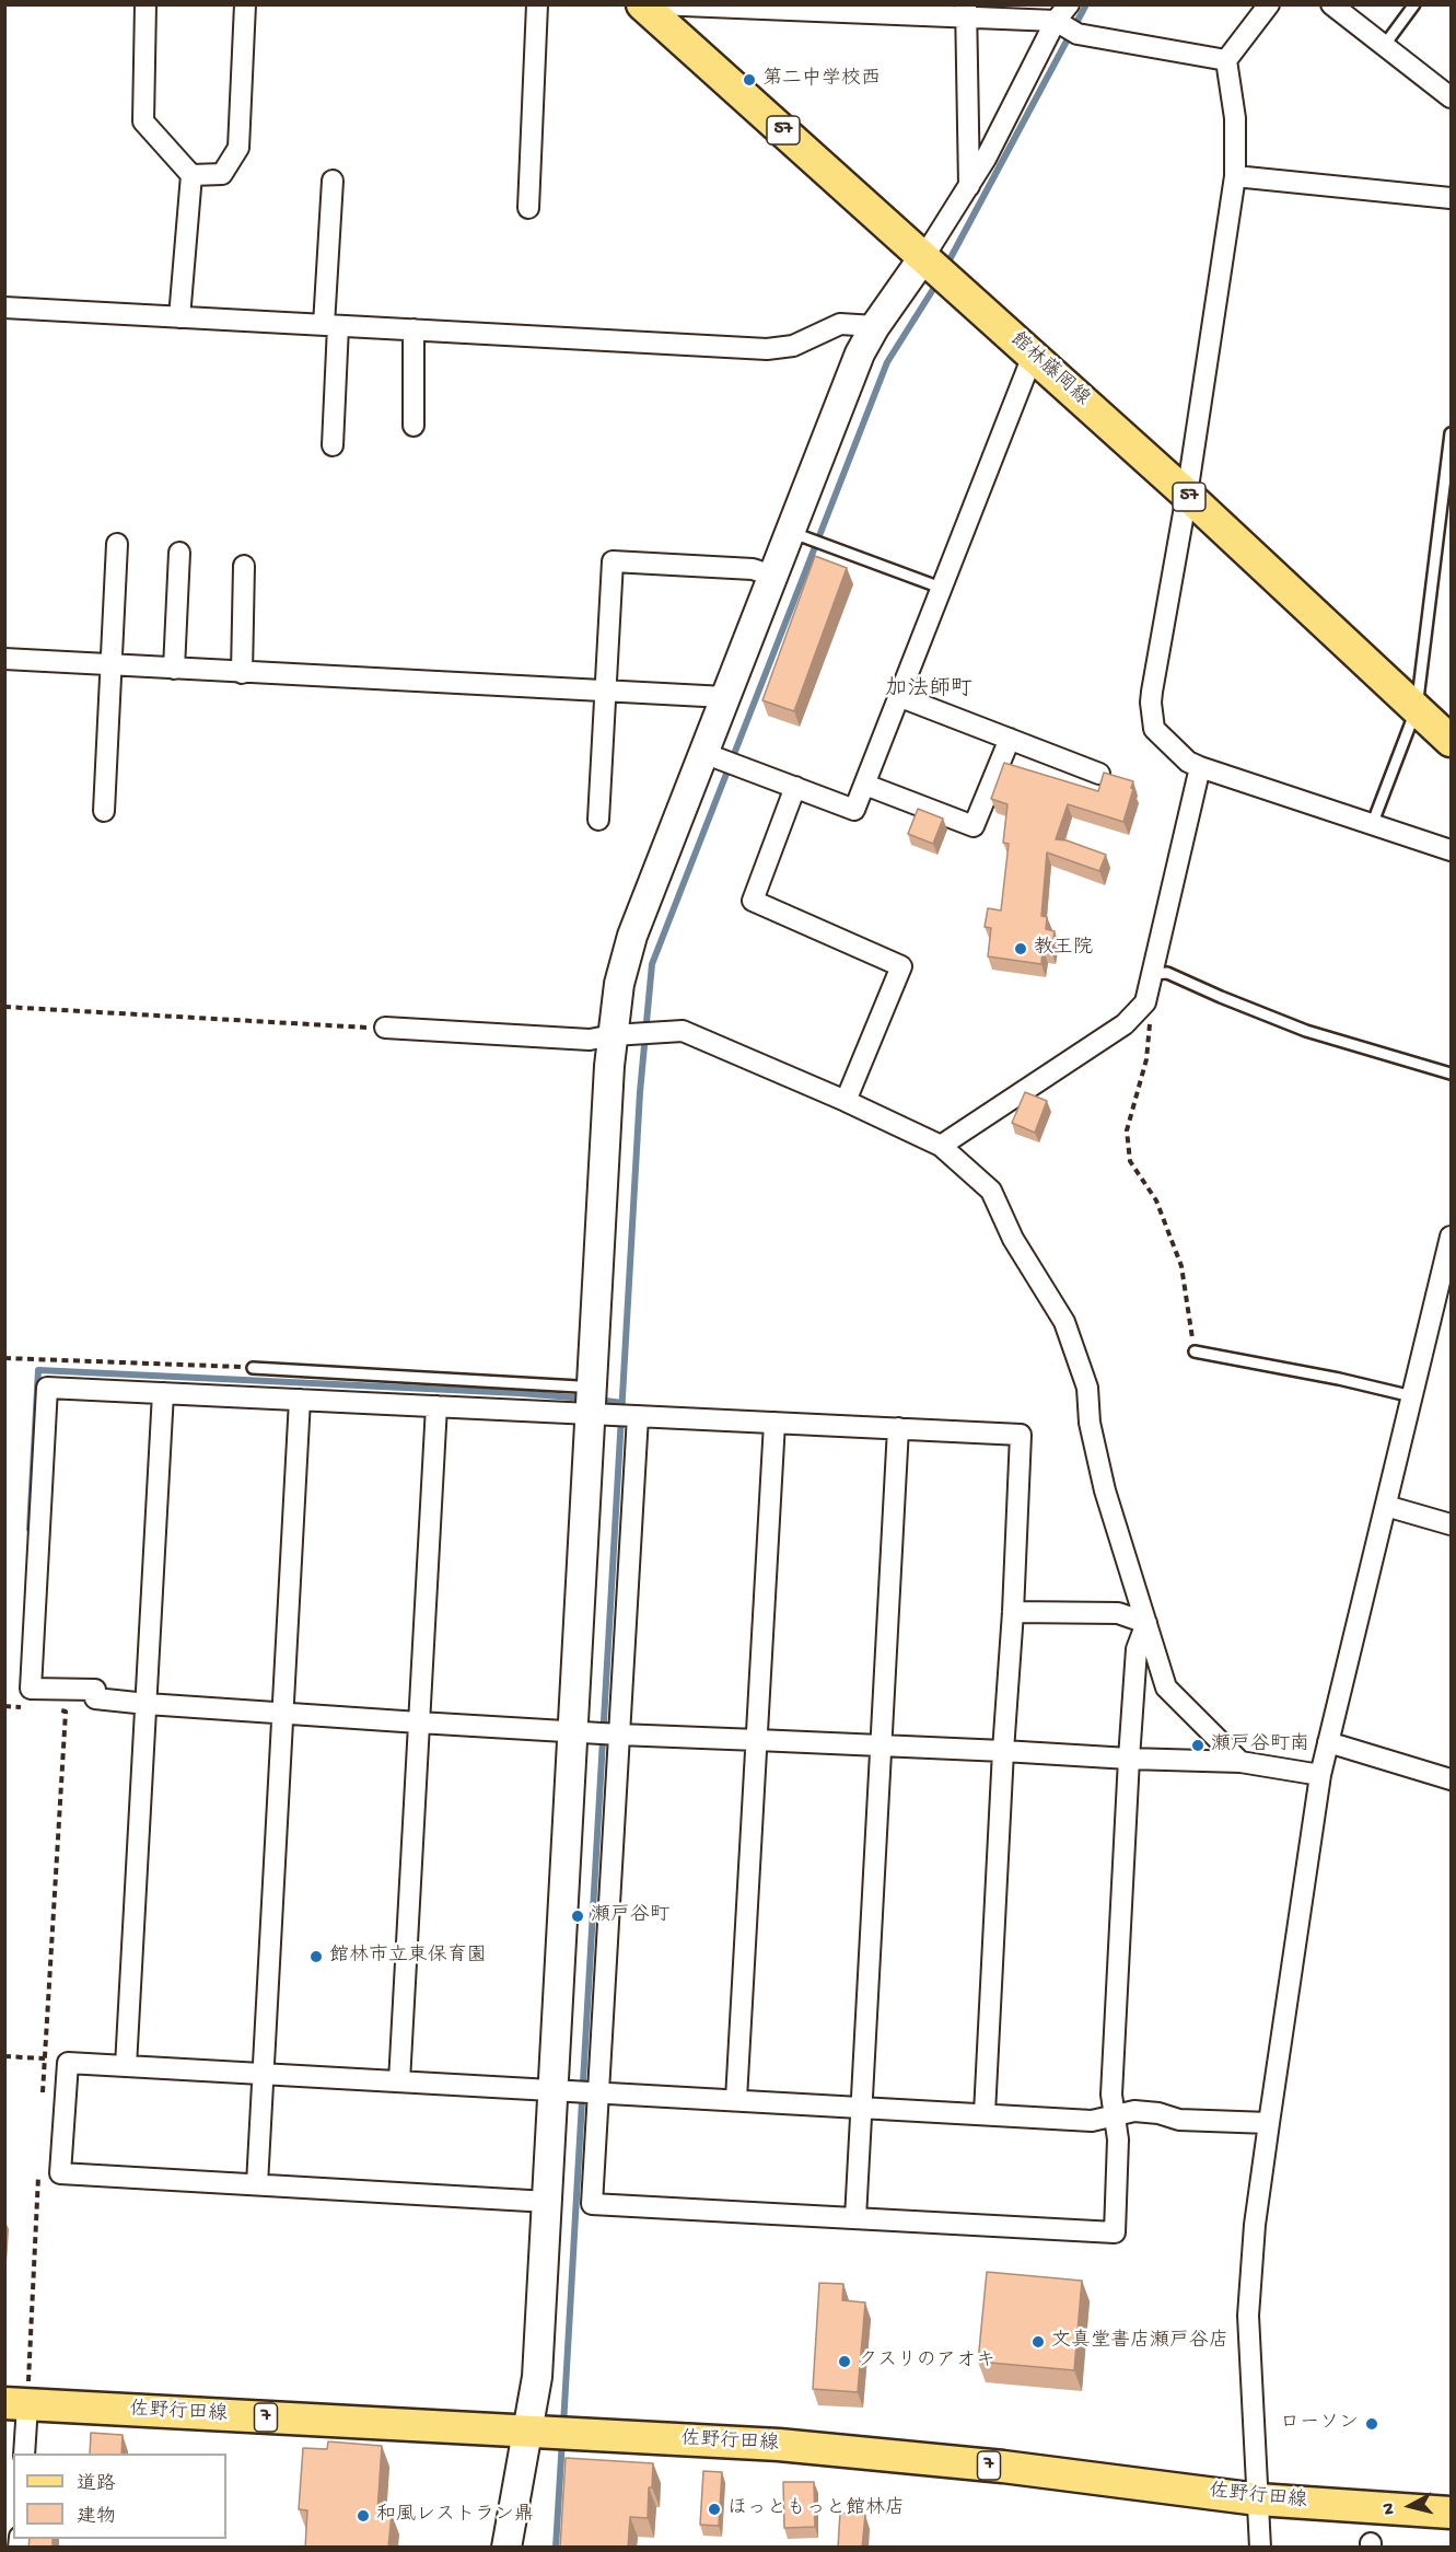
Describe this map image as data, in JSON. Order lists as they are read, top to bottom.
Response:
{
  "streets": {
    "main road": [
      "57",
      "館林藤岡線",
      "佐野行田線",
      "7"
    ]
  },
  "districts": ["加法師町"],
  "places": [
    "第二中学校西",
    "教王院",
    "瀬戸谷町南",
    "瀬戸谷町",
    "館林市立東保育園",
    "文真堂書店瀬戸谷店",
    "クスリのアオキ",
    "ローソン",
    "ほっともっと館林店",
    "和風レストラン鼎"
  ],
  "legend": ["道路", "建物"],
  "north": "left"
}
